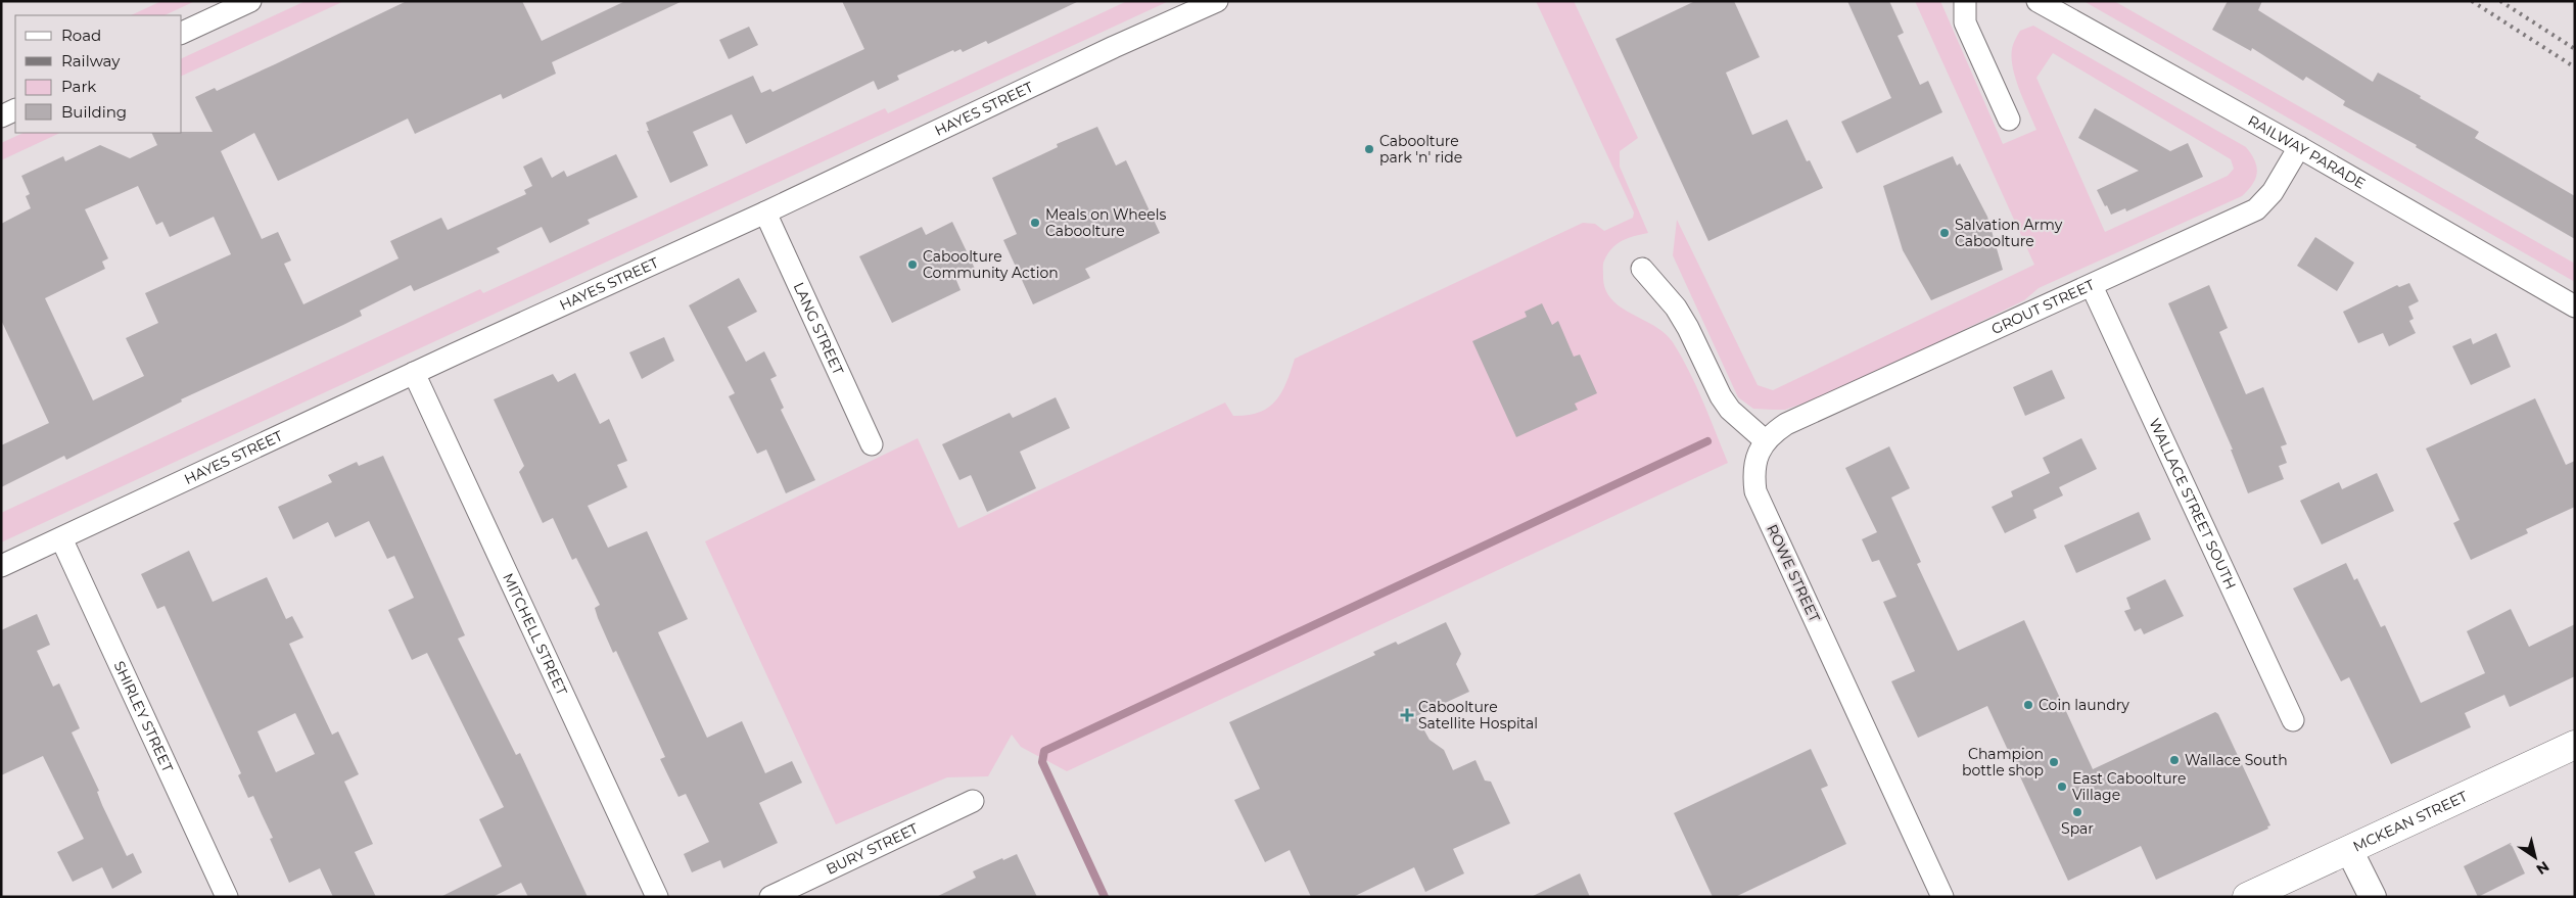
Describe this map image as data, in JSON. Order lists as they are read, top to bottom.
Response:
{
  "streets": {
    "main road": ["MCKEAN STREET"],
    "street": [
      "HAYES STREET",
      "RAILWAY PARADE",
      "GROUT STREET",
      "LANG STREET",
      "WALLACE STREET SOUTH",
      "ROWE STREET",
      "MITCHELL STREET",
      "SHIRLEY STREET",
      "BURY STREET"
    ]
  },
  "crossings": [
    ["HAYES STREET", "LANG STREET"],
    ["HAYES STREET", "MITCHELL STREET"],
    ["HAYES STREET", "SHIRLEY STREET"],
    ["RAILWAY PARADE", "GROUT STREET"],
    ["GROUT STREET", "WALLACE STREET SOUTH"],
    ["GROUT STREET", "ROWE STREET"]
  ],
  "places": {
    "other": [
      "Caboolture park 'n' ride",
      "Meals on Wheels Caboolture",
      "Salvation Army Caboolture",
      "Caboolture Community Action",
      "Coin laundry",
      "Wallace South",
      "Champion bottle shop",
      "East Caboolture Village",
      "Spar"
    ],
    "health": ["Caboolture Satellite Hospital"]
  },
  "legend": [
    "Road",
    "Railway",
    "Park",
    "Building"
  ],
  "north": "bottom right"
}
